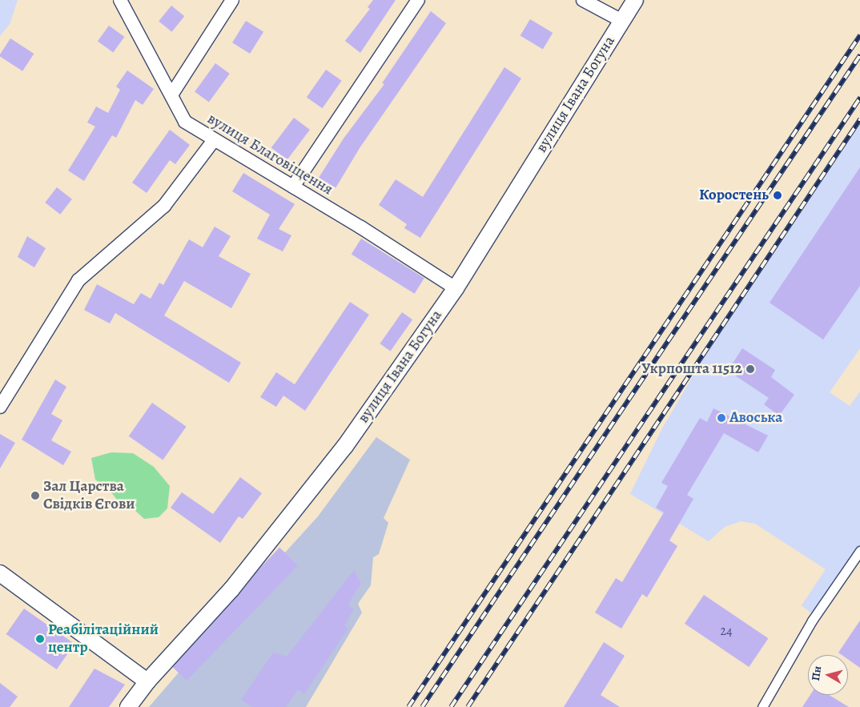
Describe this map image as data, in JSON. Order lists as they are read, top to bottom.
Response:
{
  "streets": {
    "street": ["вулиця Івана Богуна", "вулиця Благовіщення"]
  },
  "crossings": [
    ["вулиця Івана Богуна", "вулиця Благовіщення"]
  ],
  "places": [
    "Коростень",
    "Укрпошта 11512",
    "Авоська",
    "Зал Царства Свідків Єгови",
    "Реабілітаційний центр"
  ],
  "house_numbers": ["24"],
  "north": "left"
}
